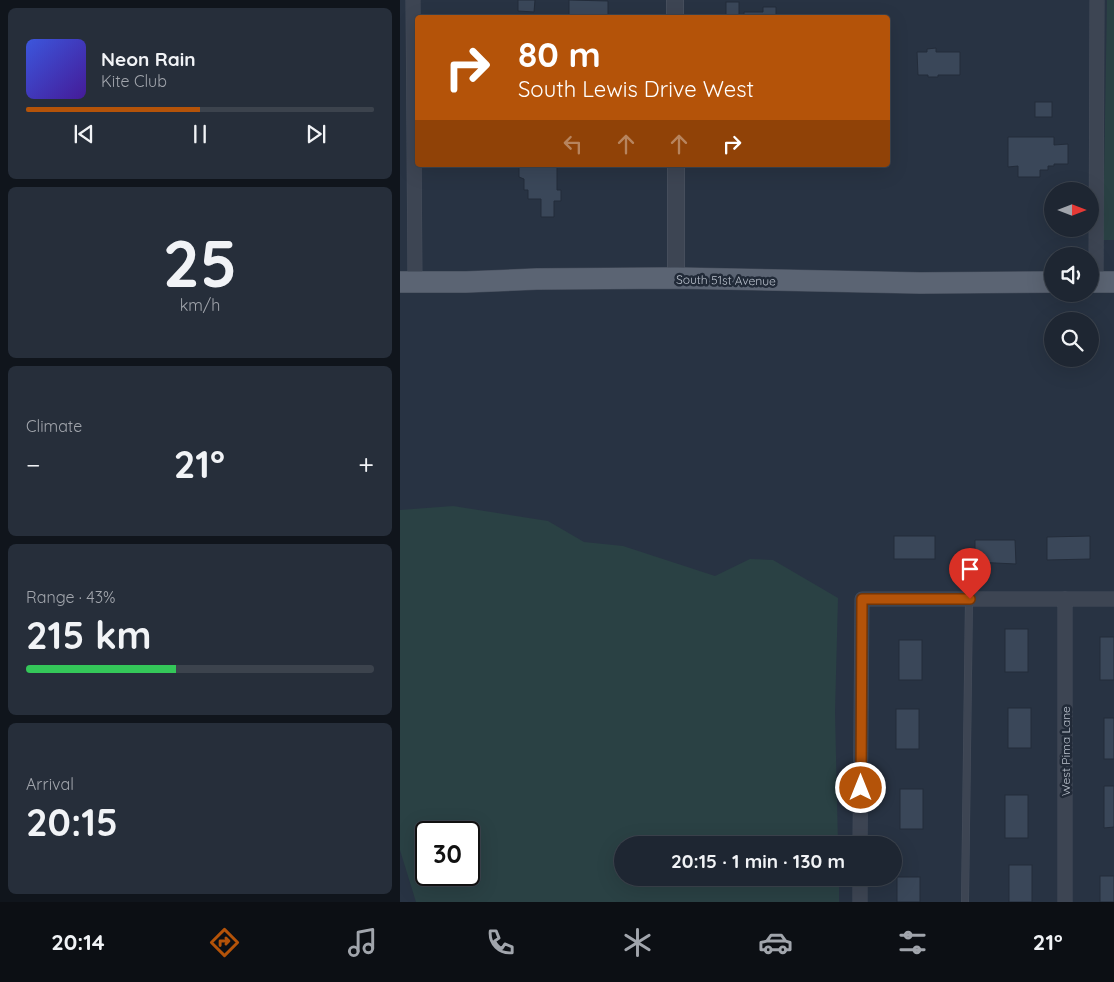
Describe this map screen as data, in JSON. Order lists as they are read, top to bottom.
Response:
{
  "streets": {
    "main road": ["South 51st Avenue"],
    "street": ["West Pima Lane"]
  },
  "north": "right",
  "page": {
    "turn": ["80 m", "South Lewis Drive West"],
    "song": ["Neon Rain", "Kite Club"],
    "tile": [
      ["25", "km/h"],
      "Climate",
      ["Range · 43%", "215 km"],
      ["Arrival", "20:15"]
    ],
    "heat": ["−", "21°", "+"],
    "limit": "30",
    "trip": "20:15 · 1 min · 130 m",
    "tabs": ["20:14", "21°"]
  }
}
